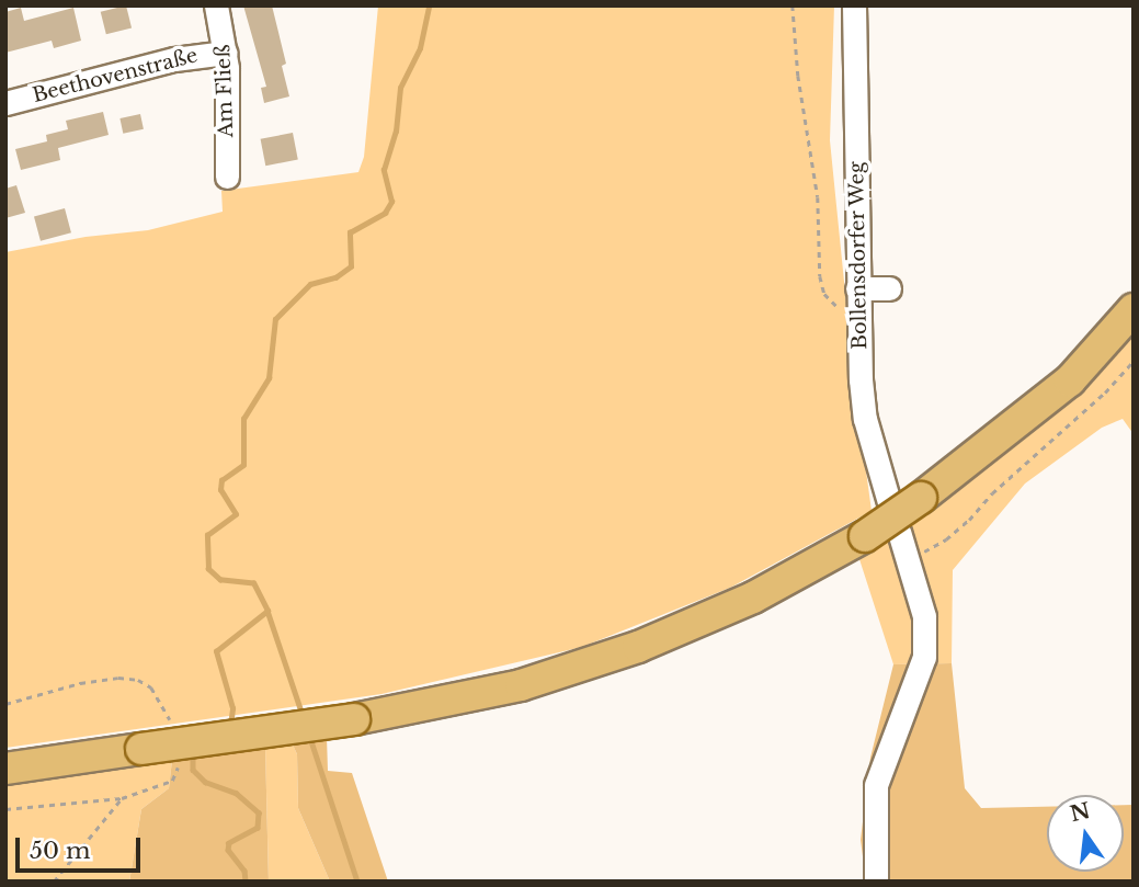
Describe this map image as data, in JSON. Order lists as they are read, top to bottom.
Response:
{
  "streets": {
    "street": ["Beethovenstraße", "Am Fließ", "Bollensdorfer Weg"]
  },
  "crossings": [
    ["Beethovenstraße", "Am Fließ"]
  ],
  "scale_bar": "50 m",
  "north": "top"
}
